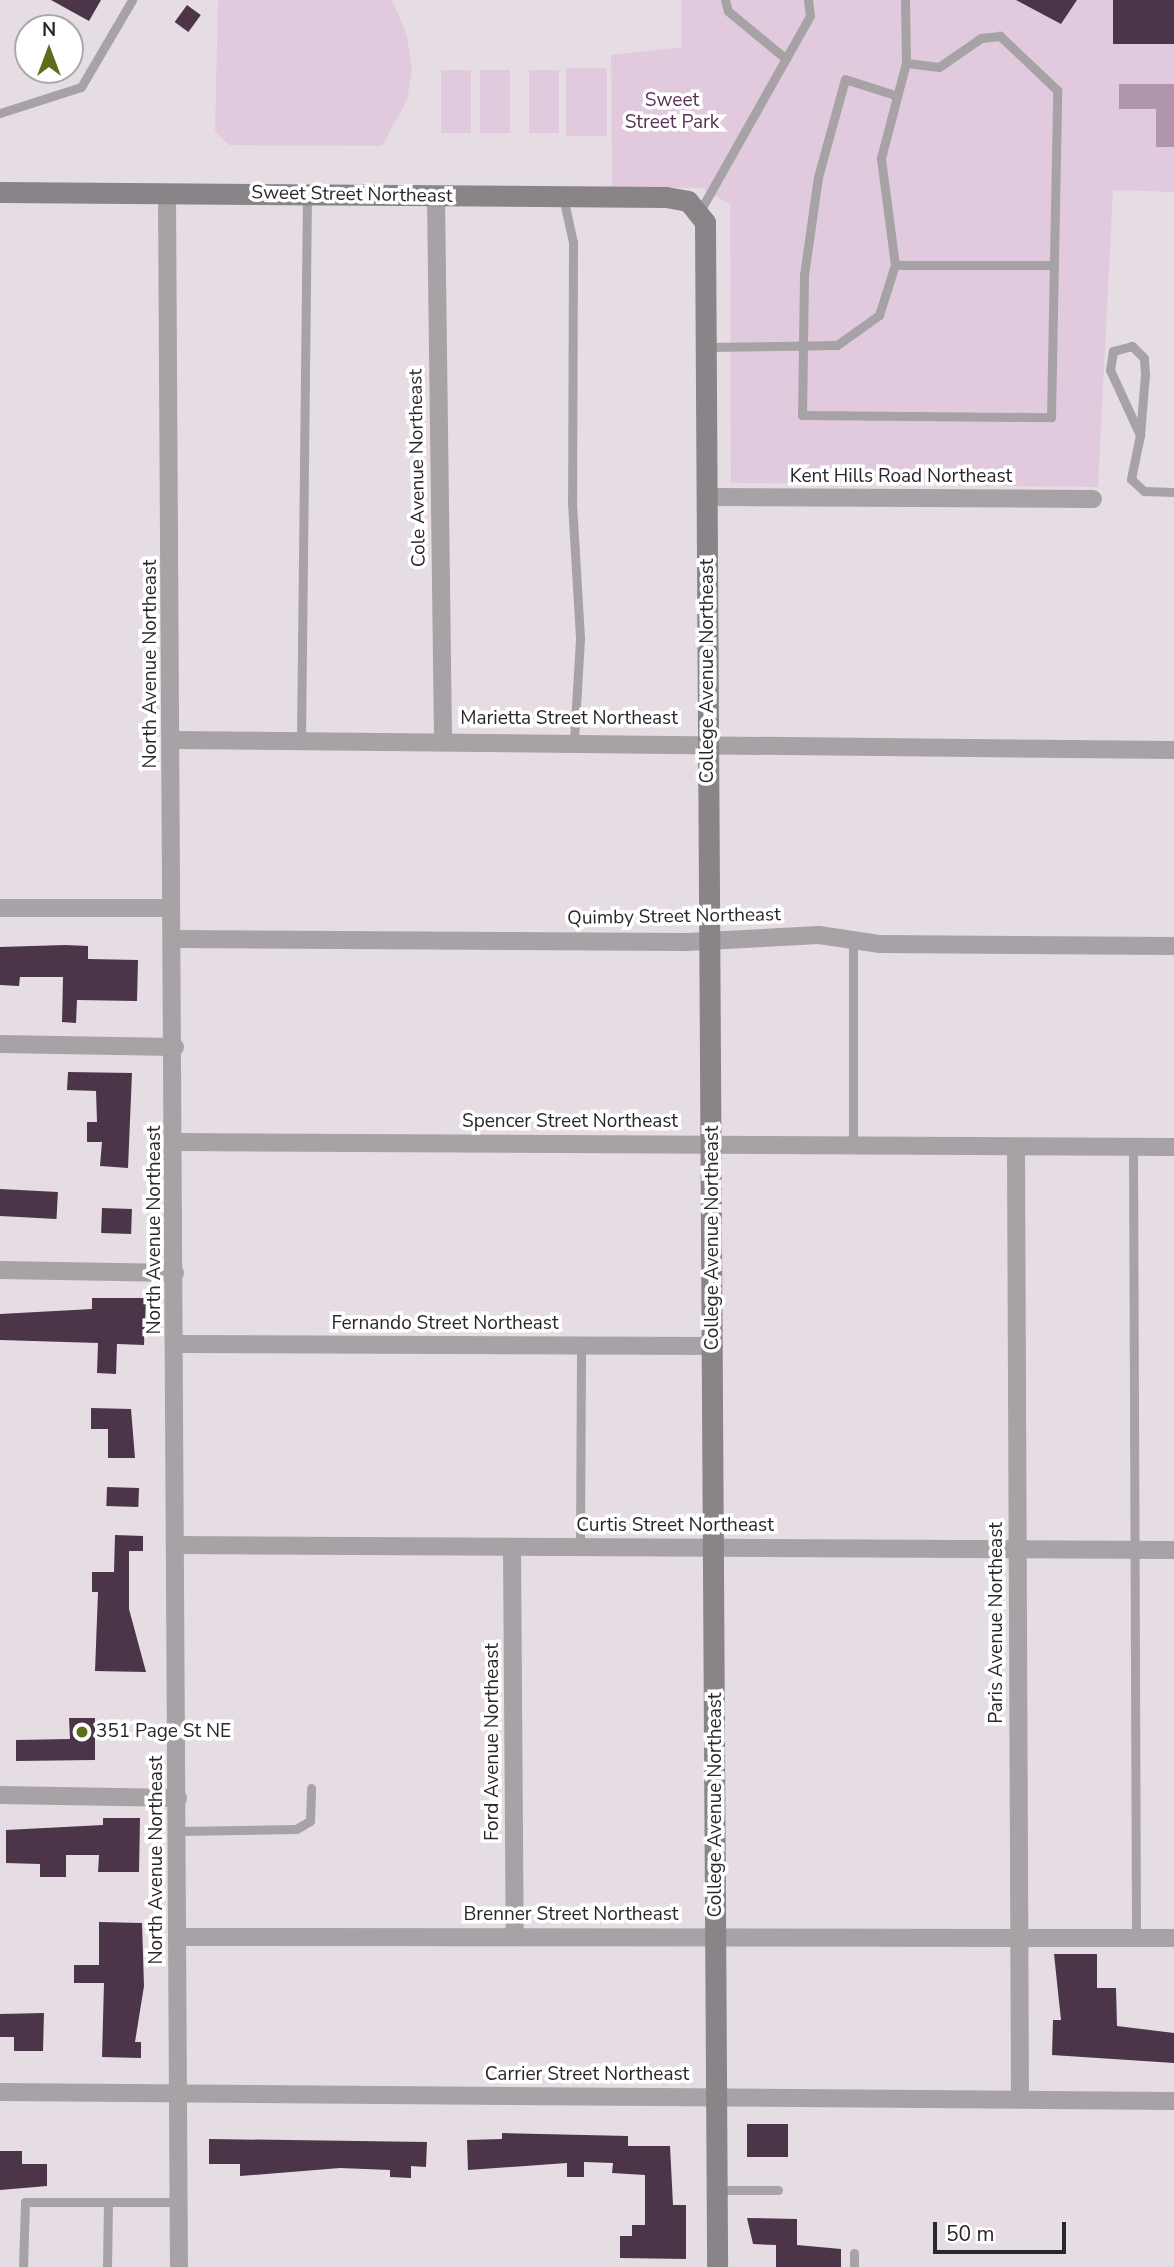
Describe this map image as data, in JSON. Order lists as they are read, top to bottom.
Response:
{
  "streets": {
    "street": [
      "Sweet Street Northeast",
      "Cole Avenue Northeast",
      "Kent Hills Road Northeast",
      "North Avenue Northeast",
      "College Avenue Northeast",
      "Marietta Street Northeast",
      "Quimby Street Northeast",
      "Spencer Street Northeast",
      "Fernando Street Northeast",
      "Curtis Street Northeast",
      "Paris Avenue Northeast",
      "Ford Avenue Northeast",
      "Brenner Street Northeast",
      "Carrier Street Northeast"
    ]
  },
  "crossings": [
    ["Sweet Street Northeast", "Cole Avenue Northeast"],
    ["Sweet Street Northeast", "North Avenue Northeast"],
    ["Sweet Street Northeast", "College Avenue Northeast"],
    ["Cole Avenue Northeast", "Marietta Street Northeast"],
    ["Kent Hills Road Northeast", "College Avenue Northeast"],
    ["North Avenue Northeast", "Marietta Street Northeast"],
    ["North Avenue Northeast", "Quimby Street Northeast"],
    ["North Avenue Northeast", "Spencer Street Northeast"],
    ["North Avenue Northeast", "Fernando Street Northeast"],
    ["North Avenue Northeast", "Curtis Street Northeast"],
    ["North Avenue Northeast", "Brenner Street Northeast"],
    ["North Avenue Northeast", "Carrier Street Northeast"],
    ["College Avenue Northeast", "Marietta Street Northeast"],
    ["College Avenue Northeast", "Quimby Street Northeast"],
    ["College Avenue Northeast", "Spencer Street Northeast"],
    ["College Avenue Northeast", "Fernando Street Northeast"],
    ["College Avenue Northeast", "Curtis Street Northeast"],
    ["College Avenue Northeast", "Brenner Street Northeast"],
    ["College Avenue Northeast", "Carrier Street Northeast"],
    ["Spencer Street Northeast", "Paris Avenue Northeast"],
    ["Curtis Street Northeast", "Paris Avenue Northeast"],
    ["Curtis Street Northeast", "Ford Avenue Northeast"],
    ["Paris Avenue Northeast", "Brenner Street Northeast"],
    ["Paris Avenue Northeast", "Carrier Street Northeast"],
    ["Ford Avenue Northeast", "Brenner Street Northeast"]
  ],
  "parks": ["Sweet Street Park"],
  "places": ["351 Page St NE"],
  "scale_bar": "50 m",
  "north": "top"
}
